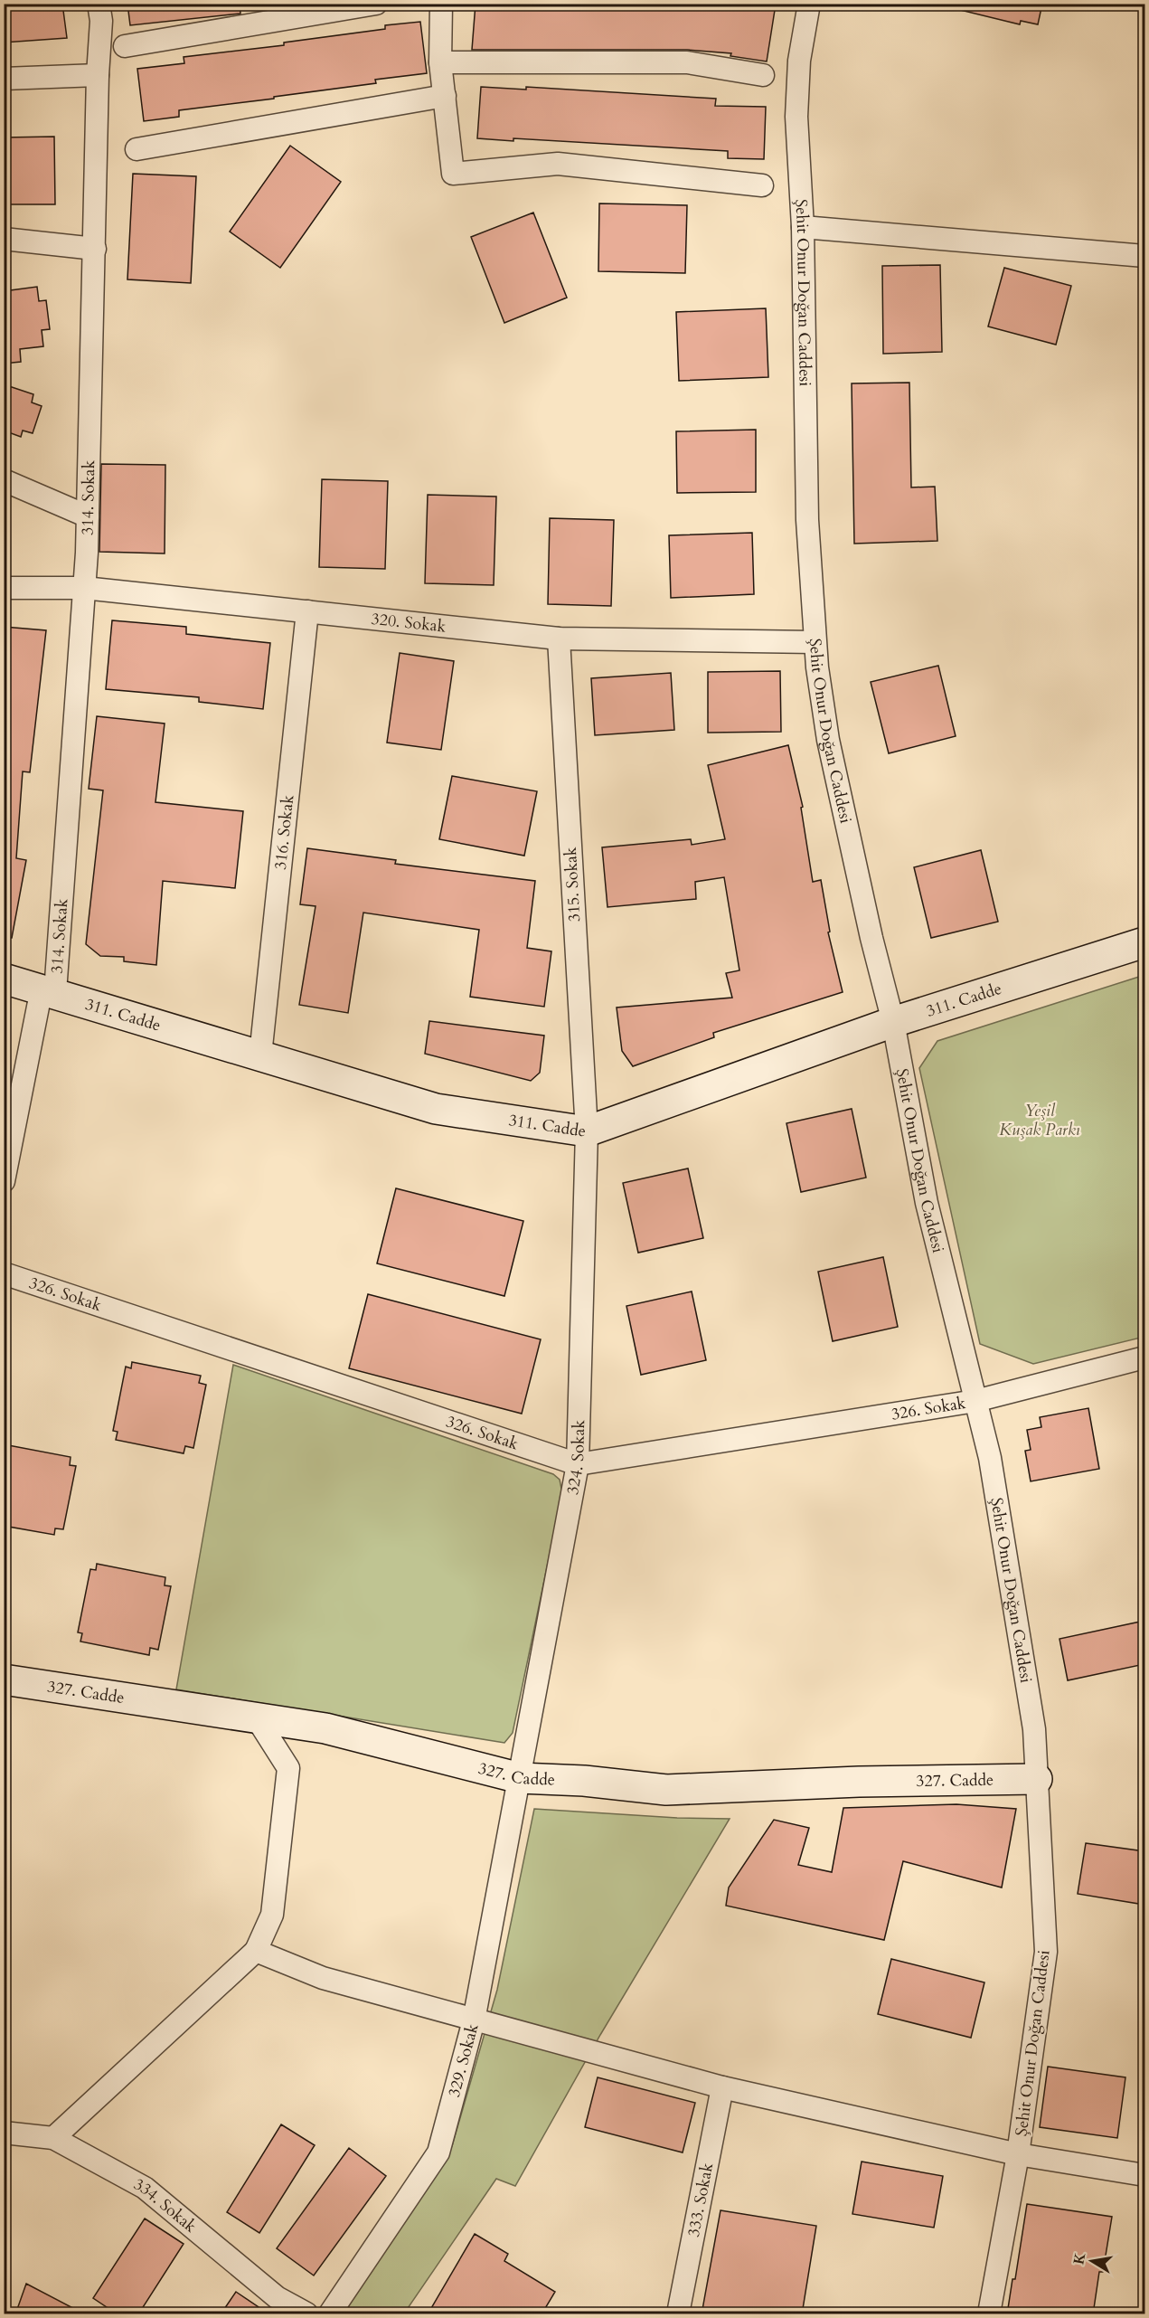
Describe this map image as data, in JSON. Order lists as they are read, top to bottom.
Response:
{
  "streets": {
    "street": [
      "Şehit Onur Doğan Caddesi",
      "314. Sokak",
      "320. Sokak",
      "316. Sokak",
      "315. Sokak",
      "311. Cadde",
      "326. Sokak",
      "324. Sokak",
      "327. Cadde",
      "329. Sokak",
      "333. Sokak",
      "334. Sokak"
    ]
  },
  "crossings": [
    ["Şehit Onur Doğan Caddesi", "320. Sokak"],
    ["Şehit Onur Doğan Caddesi", "311. Cadde"],
    ["Şehit Onur Doğan Caddesi", "326. Sokak"],
    ["Şehit Onur Doğan Caddesi", "327. Cadde"],
    ["314. Sokak", "320. Sokak"],
    ["314. Sokak", "311. Cadde"],
    ["320. Sokak", "316. Sokak"],
    ["320. Sokak", "315. Sokak"],
    ["316. Sokak", "311. Cadde"],
    ["315. Sokak", "311. Cadde"],
    ["315. Sokak", "324. Sokak"],
    ["311. Cadde", "324. Sokak"],
    ["326. Sokak", "324. Sokak"],
    ["324. Sokak", "327. Cadde"],
    ["324. Sokak", "329. Sokak"],
    ["327. Cadde", "329. Sokak"]
  ],
  "parks": ["Yeşil Kuşak Parkı"],
  "north": "left"
}
